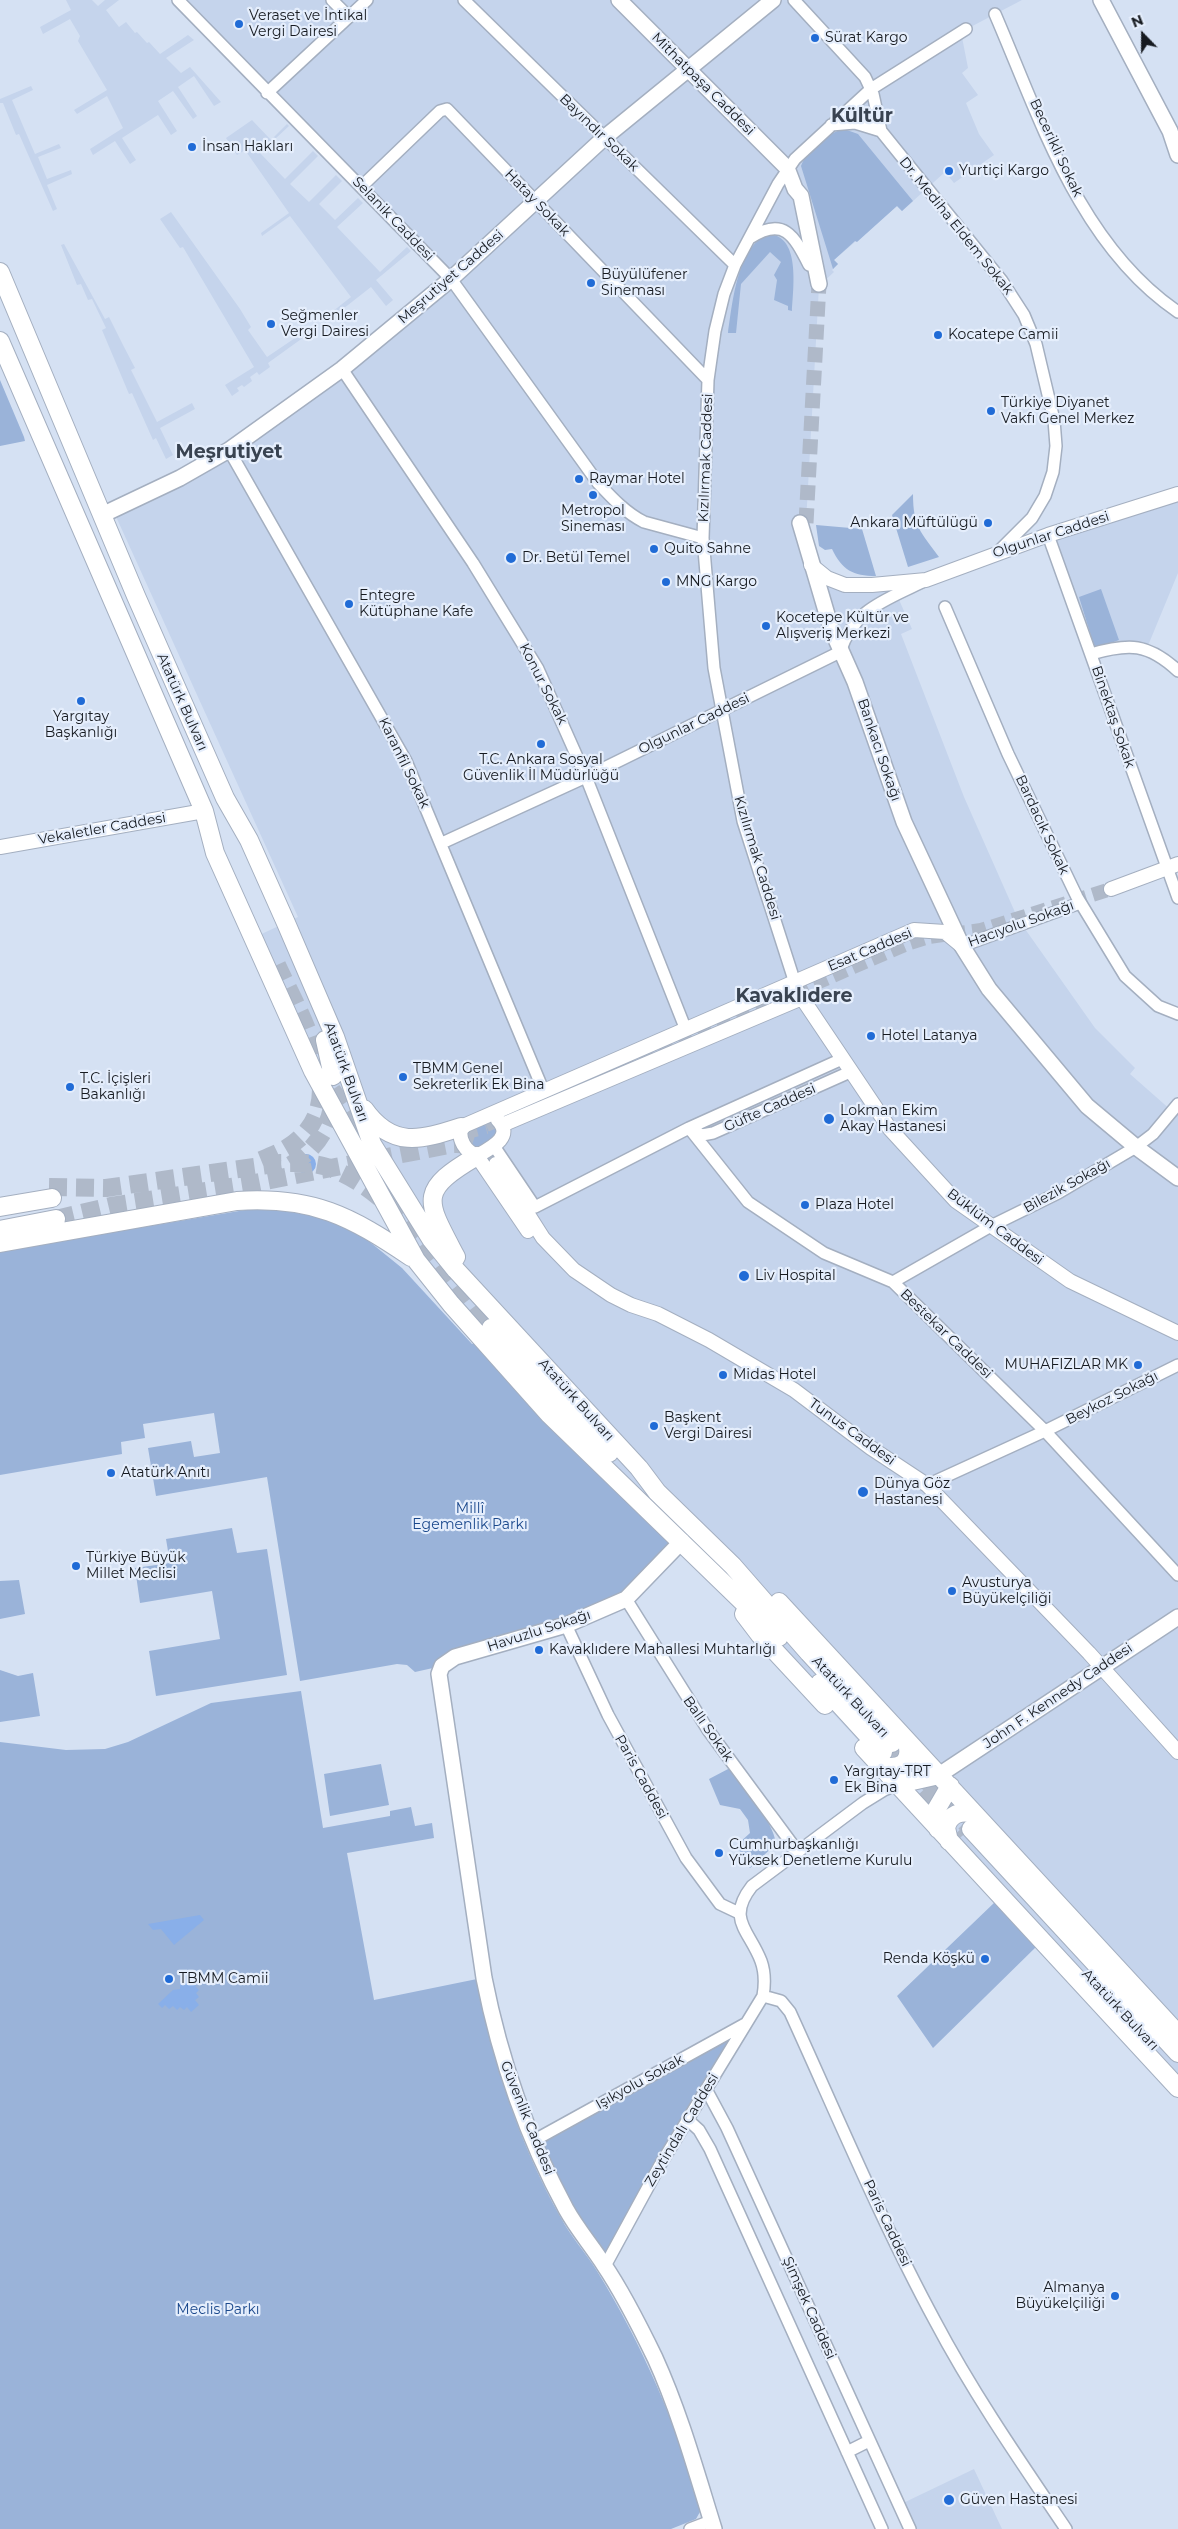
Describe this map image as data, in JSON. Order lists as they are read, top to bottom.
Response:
{
  "streets": {
    "main road": [
      "Mithatpaşa Caddesi",
      "Meşrutiyet Caddesi",
      "Atatürk Bulvarı",
      "Bankacı Sokağı",
      "Esat Caddesi",
      "Havuzlu Sokağı",
      "John F. Kennedy Caddesi",
      "Güvenlik Caddesi"
    ],
    "street": [
      "Bayındır Sokak",
      "Becerikli Sokak",
      "Hatay Sokak",
      "Selanik Caddesi",
      "Dr. Mediha Eldem Sokak",
      "Kızılırmak Caddesi",
      "Olgunlar Caddesi",
      "Konur Sokak",
      "Binektaş Sokak",
      "Karanfil Sokak",
      "Bardacık Sokak",
      "Vekaletler Caddesi",
      "Hacıyolu Sokağı",
      "Güfte Caddesi",
      "Bilezik Sokağı",
      "Büklüm Caddesi",
      "Bestekar Caddesi",
      "Beykoz Sokağı",
      "Tunus Caddesi",
      "Ballı Sokak",
      "Paris Caddesi",
      "Işıkyolu Sokak",
      "Zeytindalı Caddesi",
      "Şimşek Caddesi"
    ]
  },
  "crossings": [
    ["Mithatpaşa Caddesi", "Meşrutiyet Caddesi"],
    ["Mithatpaşa Caddesi", "Kızılırmak Caddesi"],
    ["Bayındır Sokak", "Meşrutiyet Caddesi"],
    ["Bayındır Sokak", "Kızılırmak Caddesi"],
    ["Hatay Sokak", "Selanik Caddesi"],
    ["Hatay Sokak", "Meşrutiyet Caddesi"],
    ["Hatay Sokak", "Kızılırmak Caddesi"],
    ["Selanik Caddesi", "Meşrutiyet Caddesi"],
    ["Selanik Caddesi", "Kızılırmak Caddesi"],
    ["Dr. Mediha Eldem Sokak", "Kızılırmak Caddesi"],
    ["Dr. Mediha Eldem Sokak", "Olgunlar Caddesi"],
    ["Meşrutiyet Caddesi", "Konur Sokak"],
    ["Meşrutiyet Caddesi", "Atatürk Bulvarı"],
    ["Meşrutiyet Caddesi", "Karanfil Sokak"],
    ["Kızılırmak Caddesi", "Olgunlar Caddesi"],
    ["Kızılırmak Caddesi", "Esat Caddesi"],
    ["Kızılırmak Caddesi", "Büklüm Caddesi"],
    ["Olgunlar Caddesi", "Konur Sokak"],
    ["Olgunlar Caddesi", "Binektaş Sokak"],
    ["Olgunlar Caddesi", "Bankacı Sokağı"],
    ["Olgunlar Caddesi", "Karanfil Sokak"],
    ["Konur Sokak", "Esat Caddesi"],
    ["Atatürk Bulvarı", "Vekaletler Caddesi"],
    ["Atatürk Bulvarı", "Havuzlu Sokağı"],
    ["Bankacı Sokağı", "Hacıyolu Sokağı"],
    ["Bankacı Sokağı", "Esat Caddesi"],
    ["Karanfil Sokak", "Esat Caddesi"],
    ["Bardacık Sokak", "Hacıyolu Sokağı"],
    ["Hacıyolu Sokağı", "Esat Caddesi"],
    ["Esat Caddesi", "Güfte Caddesi"],
    ["Esat Caddesi", "Bilezik Sokağı"],
    ["Esat Caddesi", "Tunus Caddesi"],
    ["Güfte Caddesi", "Büklüm Caddesi"],
    ["Güfte Caddesi", "Bestekar Caddesi"],
    ["Güfte Caddesi", "Tunus Caddesi"],
    ["Bilezik Sokağı", "Büklüm Caddesi"],
    ["Bilezik Sokağı", "Bestekar Caddesi"],
    ["Bestekar Caddesi", "Beykoz Sokağı"],
    ["Beykoz Sokağı", "Tunus Caddesi"],
    ["Tunus Caddesi", "John F. Kennedy Caddesi"],
    ["Havuzlu Sokağı", "Ballı Sokak"],
    ["Havuzlu Sokağı", "Paris Caddesi"],
    ["Havuzlu Sokağı", "Güvenlik Caddesi"],
    ["Paris Caddesi", "Zeytindalı Caddesi"],
    ["Işıkyolu Sokak", "Güvenlik Caddesi"],
    ["Işıkyolu Sokak", "Zeytindalı Caddesi"],
    ["Güvenlik Caddesi", "Zeytindalı Caddesi"],
    ["Zeytindalı Caddesi", "Şimşek Caddesi"]
  ],
  "districts": ["Kültür", "Meşrutiyet", "Kavaklıdere"],
  "parks": ["Millî Egemenlik Parkı", "Meclis Parkı"],
  "places": [
    "Veraset ve İntikal Vergi Dairesi",
    "Sürat Kargo",
    "İnsan Hakları",
    "Yurtiçi Kargo",
    "Büyülüfener Sineması",
    "Seğmenler Vergi Dairesi",
    "Kocatepe Camii",
    "Türkiye Diyanet Vakfı Genel Merkez",
    "Raymar Hotel",
    "Metropol Sineması",
    "Ankara Müftülügü",
    "Quito Sahne",
    "Dr. Betül Temel",
    "MNG Kargo",
    "Entegre Kütüphane Kafe",
    "Kocetepe Kültür ve Alışveriş Merkezi",
    "Yargıtay Başkanlığı",
    "T.C. Ankara Sosyal Güvenlik İl Müdürlüğü",
    "Hotel Latanya",
    "TBMM Genel Sekreterlik Ek Bina",
    "T.C. İçişleri Bakanlığı",
    "Lokman Ekim Akay Hastanesi",
    "Plaza Hotel",
    "Liv Hospital",
    "MUHAFIZLAR MK",
    "Midas Hotel",
    "Başkent Vergi Dairesi",
    "Atatürk Anıtı",
    "Dünya Göz Hastanesi",
    "Türkiye Büyük Millet Meclisi",
    "Avusturya Büyükelçiliği",
    "Kavaklıdere Mahallesi Muhtarlığı",
    "Yargıtay-TRT Ek Bina",
    "Cumhurbaşkanlığı Yüksek Denetleme Kurulu",
    "Renda Köşkü",
    "TBMM Camii",
    "Almanya Büyükelçiliği",
    "Güven Hastanesi"
  ],
  "north": "top"
}
